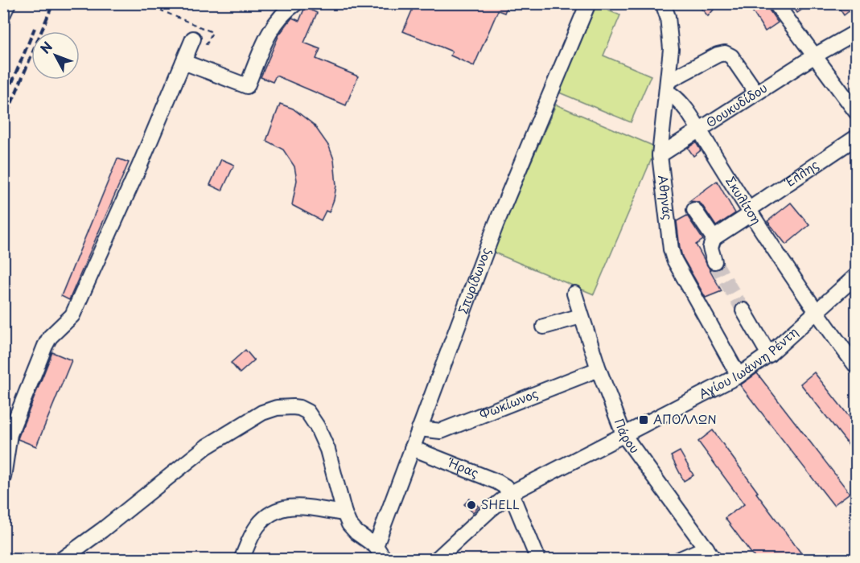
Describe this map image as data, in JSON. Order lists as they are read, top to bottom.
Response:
{
  "streets": {
    "street": [
      "Θουκυδίδου",
      "Έλλης",
      "Αθηνάς",
      "Σκυλίτση",
      "Σπυρίδωνος",
      "Αγίου Ιωάννη Ρέντη",
      "Φωκίωνος",
      "Πάρου",
      "Ήρας"
    ]
  },
  "crossings": [
    ["Θουκυδίδου", "Αθηνάς"],
    ["Θουκυδίδου", "Σκυλίτση"],
    ["Έλλης", "Σκυλίτση"],
    ["Αθηνάς", "Σκυλίτση"],
    ["Αθηνάς", "Αγίου Ιωάννη Ρέντη"],
    ["Σκυλίτση", "Αγίου Ιωάννη Ρέντη"],
    ["Σπυρίδωνος", "Φωκίωνος"],
    ["Σπυρίδωνος", "Ήρας"],
    ["Αγίου Ιωάννη Ρέντη", "Πάρου"],
    ["Αγίου Ιωάννη Ρέντη", "Ήρας"],
    ["Φωκίωνος", "Πάρου"]
  ],
  "places": {
    "transit": ["ΑΠΟΛΛΩΝ"],
    "other": ["SHELL"]
  },
  "north": "top left"
}
